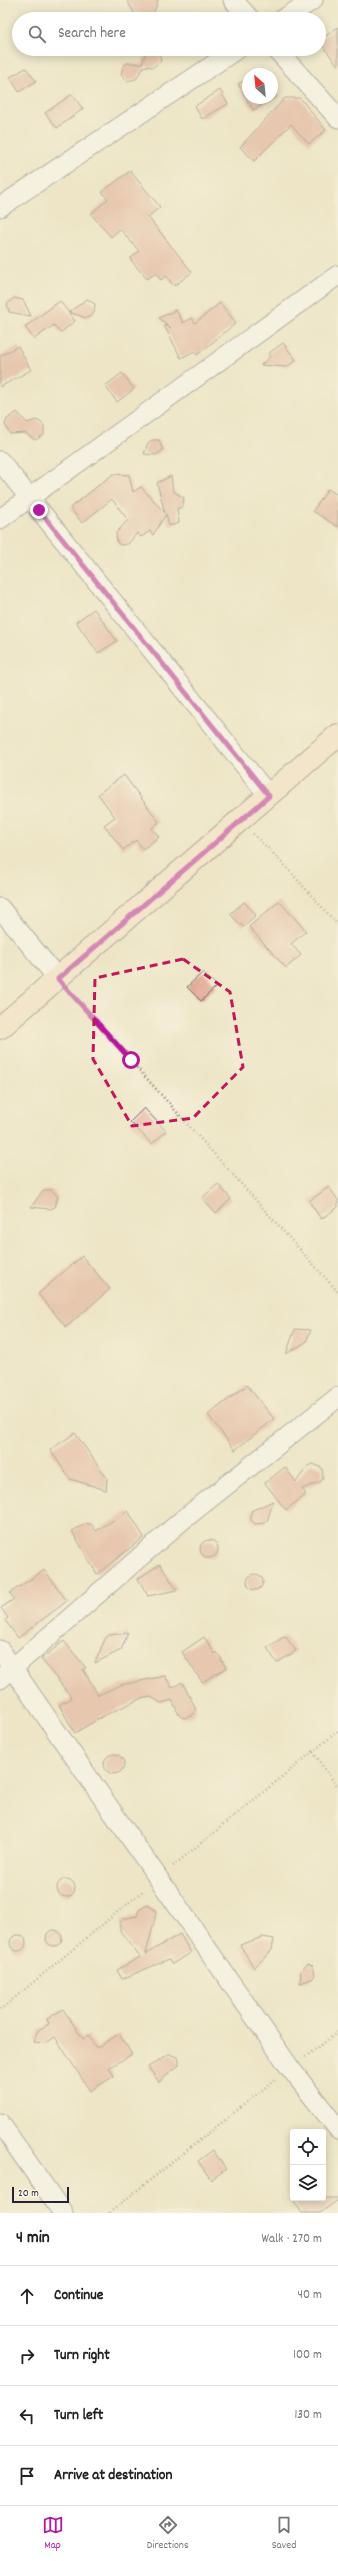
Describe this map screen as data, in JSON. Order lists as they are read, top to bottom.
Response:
{
  "scale_bar": "20 m",
  "north": "top left",
  "page": {
    "search": "Search here",
    "scale": "20 m",
    "heading": ["4 min", "Walk · 270 m"],
    "list": [
      ["Continue", "40 m"],
      ["Turn right", "100 m"],
      ["Turn left", "130 m"],
      "Arrive at destination"
    ],
    "nav": ["Map", "Directions", "Saved"]
  }
}
